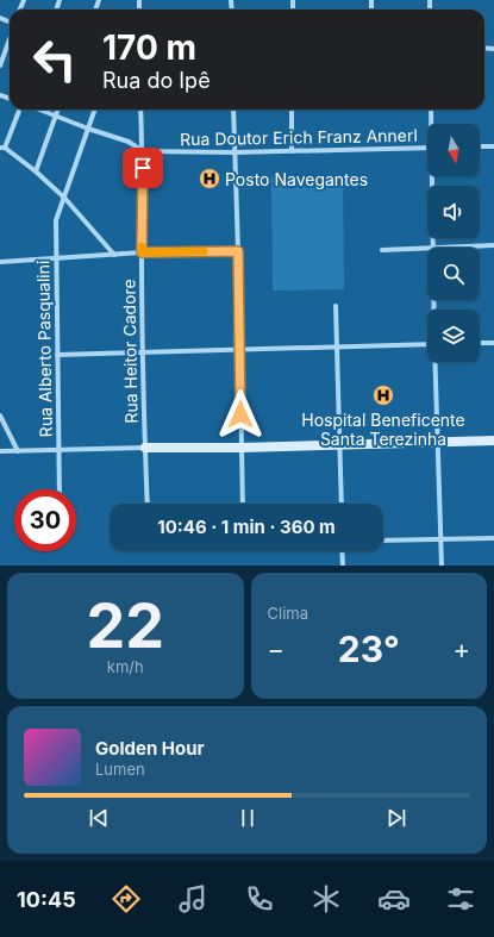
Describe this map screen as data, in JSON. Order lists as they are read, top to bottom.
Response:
{
  "streets": {
    "street": ["Rua Doutor Erich Franz Annerl", "Rua Alberto Pasqualini", "Rua Heitor Cadore"]
  },
  "crossings": [
    ["Rua Doutor Erich Franz Annerl", "Rua Alberto Pasqualini"],
    ["Rua Doutor Erich Franz Annerl", "Rua Heitor Cadore"]
  ],
  "places": {
    "hospital": ["Posto Navegantes", "Hospital Beneficente Santa Terezinha"]
  },
  "north": "bottom",
  "page": {
    "turn": ["170 m", "Rua do Ipê"],
    "limit": "30",
    "trip": "10:46 · 1 min · 360 m",
    "tile": [
      ["22", "km/h"],
      "Clima"
    ],
    "heat": ["−", "23°", "+"],
    "song": ["Golden Hour", "Lumen"],
    "tabs": "10:45"
  }
}
